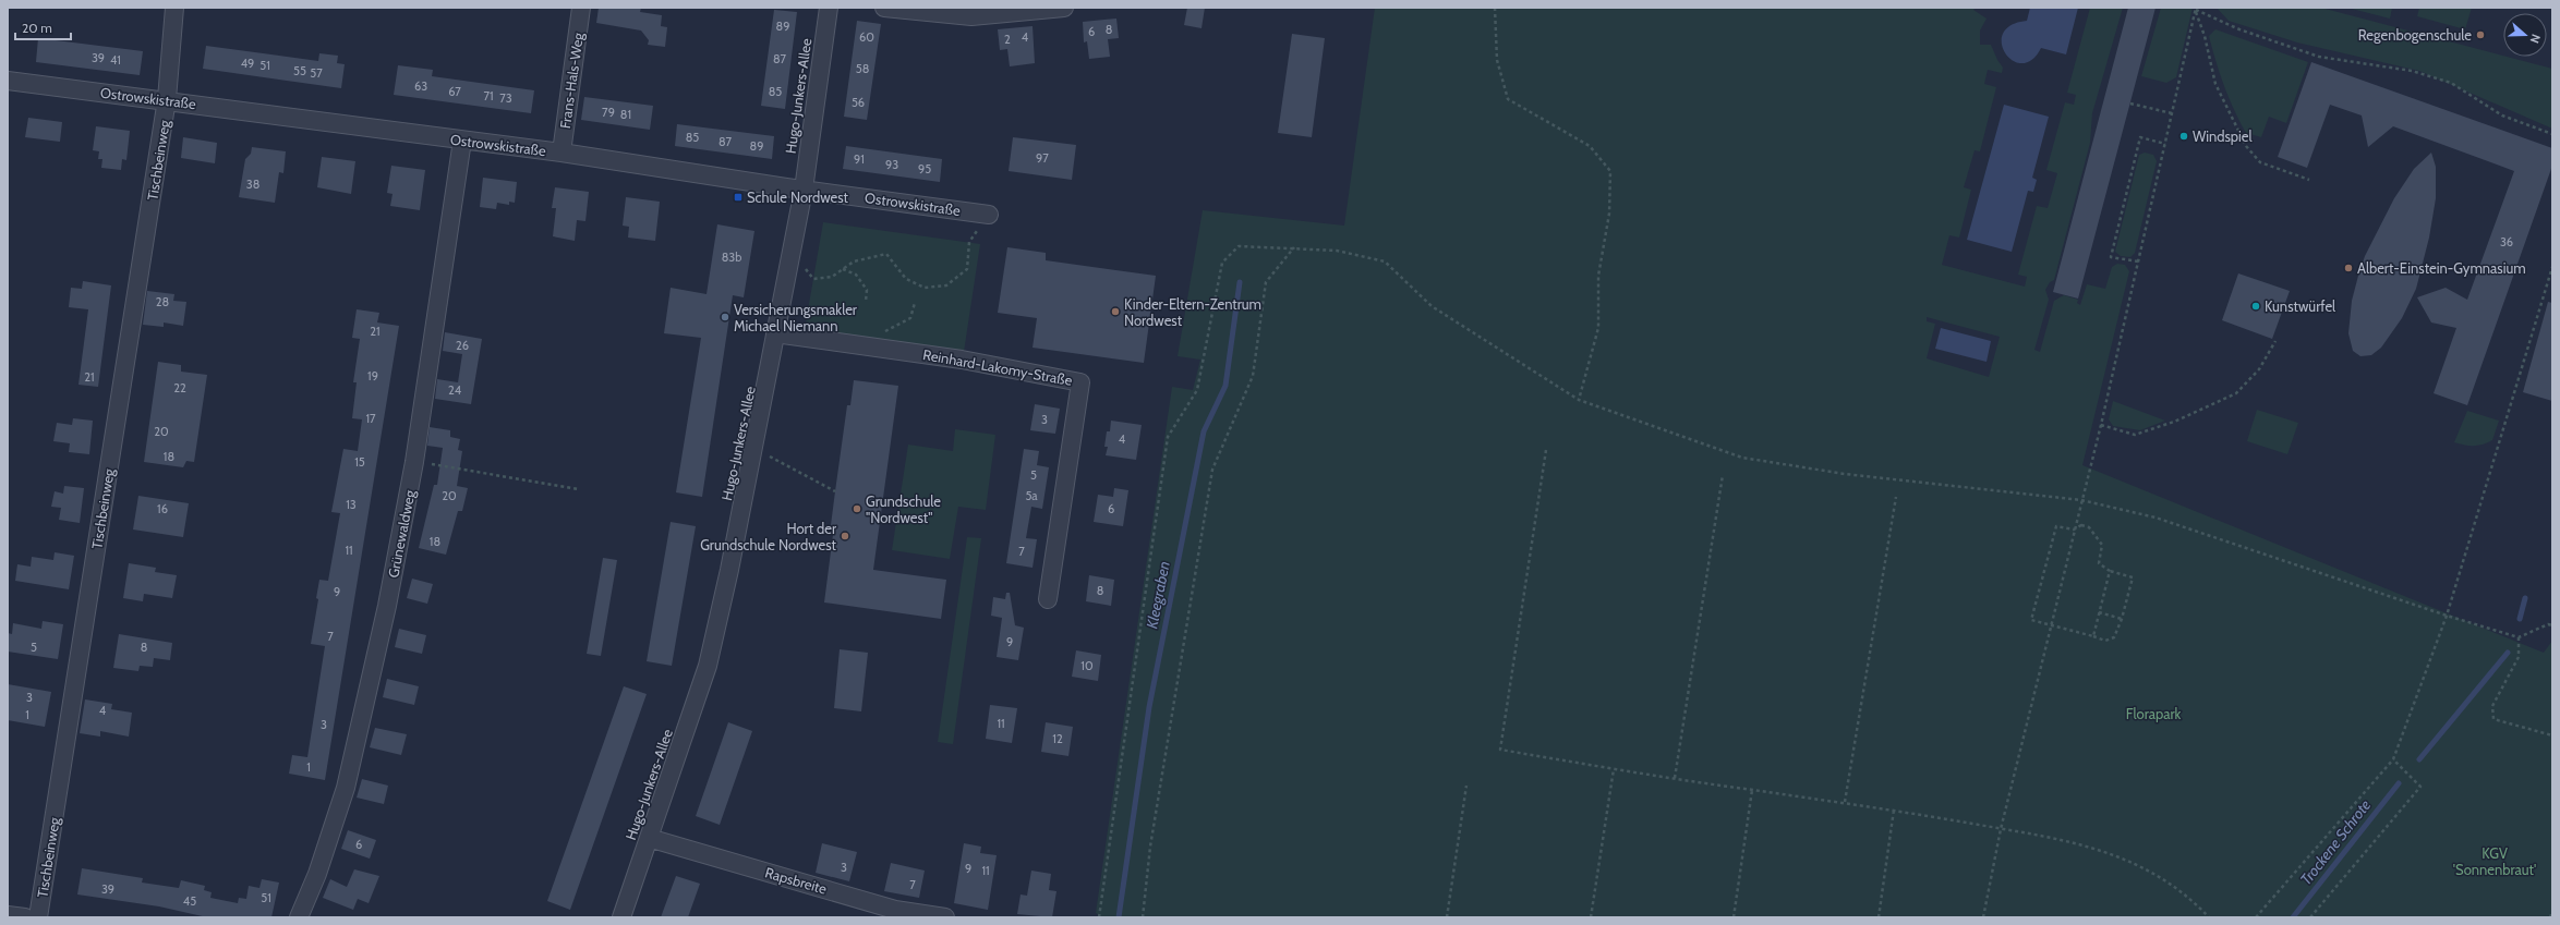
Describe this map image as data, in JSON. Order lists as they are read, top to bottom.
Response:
{
  "streets": {
    "street": [
      "Frans-Hals-Weg",
      "Hugo-Junkers-Allee",
      "Ostrowskistraße",
      "Tischbeinweg",
      "Reinhard-Lakomy-Straße",
      "Grünewaldweg",
      "Rapsbreite"
    ]
  },
  "crossings": [
    ["Frans-Hals-Weg", "Ostrowskistraße"],
    ["Hugo-Junkers-Allee", "Ostrowskistraße"],
    ["Hugo-Junkers-Allee", "Reinhard-Lakomy-Straße"],
    ["Hugo-Junkers-Allee", "Rapsbreite"],
    ["Ostrowskistraße", "Tischbeinweg"],
    ["Ostrowskistraße", "Grünewaldweg"]
  ],
  "water": ["Kleegraben", "Trockene Schrote"],
  "parks": ["Florapark", "KGV 'Sonnenbraut'"],
  "places": {
    "other": [
      "Regenbogenschule",
      "Windspiel",
      "Albert-Einstein-Gymnasium",
      "Kunstwürfel",
      "Kinder-Eltern-Zentrum Nordwest",
      "Versicherungsmakler Michael Niemann",
      "Grundschule \"Nordwest\"",
      "Hort der Grundschule Nordwest"
    ],
    "transit": ["Schule Nordwest"]
  },
  "house_numbers": [
    "89",
    "8",
    "6",
    "60",
    "4",
    "2",
    "39",
    "87",
    "41",
    "49",
    "51",
    "58",
    "55",
    "57",
    "63",
    "67",
    "85",
    "71",
    "73",
    "56",
    "79",
    "81",
    "85",
    "87",
    "89",
    "97",
    "91",
    "93",
    "95",
    "38",
    "36",
    "83b",
    "28",
    "21",
    "26",
    "19",
    "21",
    "22",
    "24",
    "17",
    "3",
    "20",
    "4",
    "18",
    "15",
    "5",
    "20",
    "5a",
    "13",
    "16",
    "6",
    "18",
    "11",
    "7",
    "8",
    "9",
    "7",
    "9",
    "5",
    "8",
    "10",
    "3",
    "4",
    "1",
    "11",
    "3",
    "12",
    "1",
    "6",
    "3",
    "9",
    "11",
    "7",
    "39",
    "51",
    "45"
  ],
  "scale_bar": "20 m",
  "north": "right"
}
